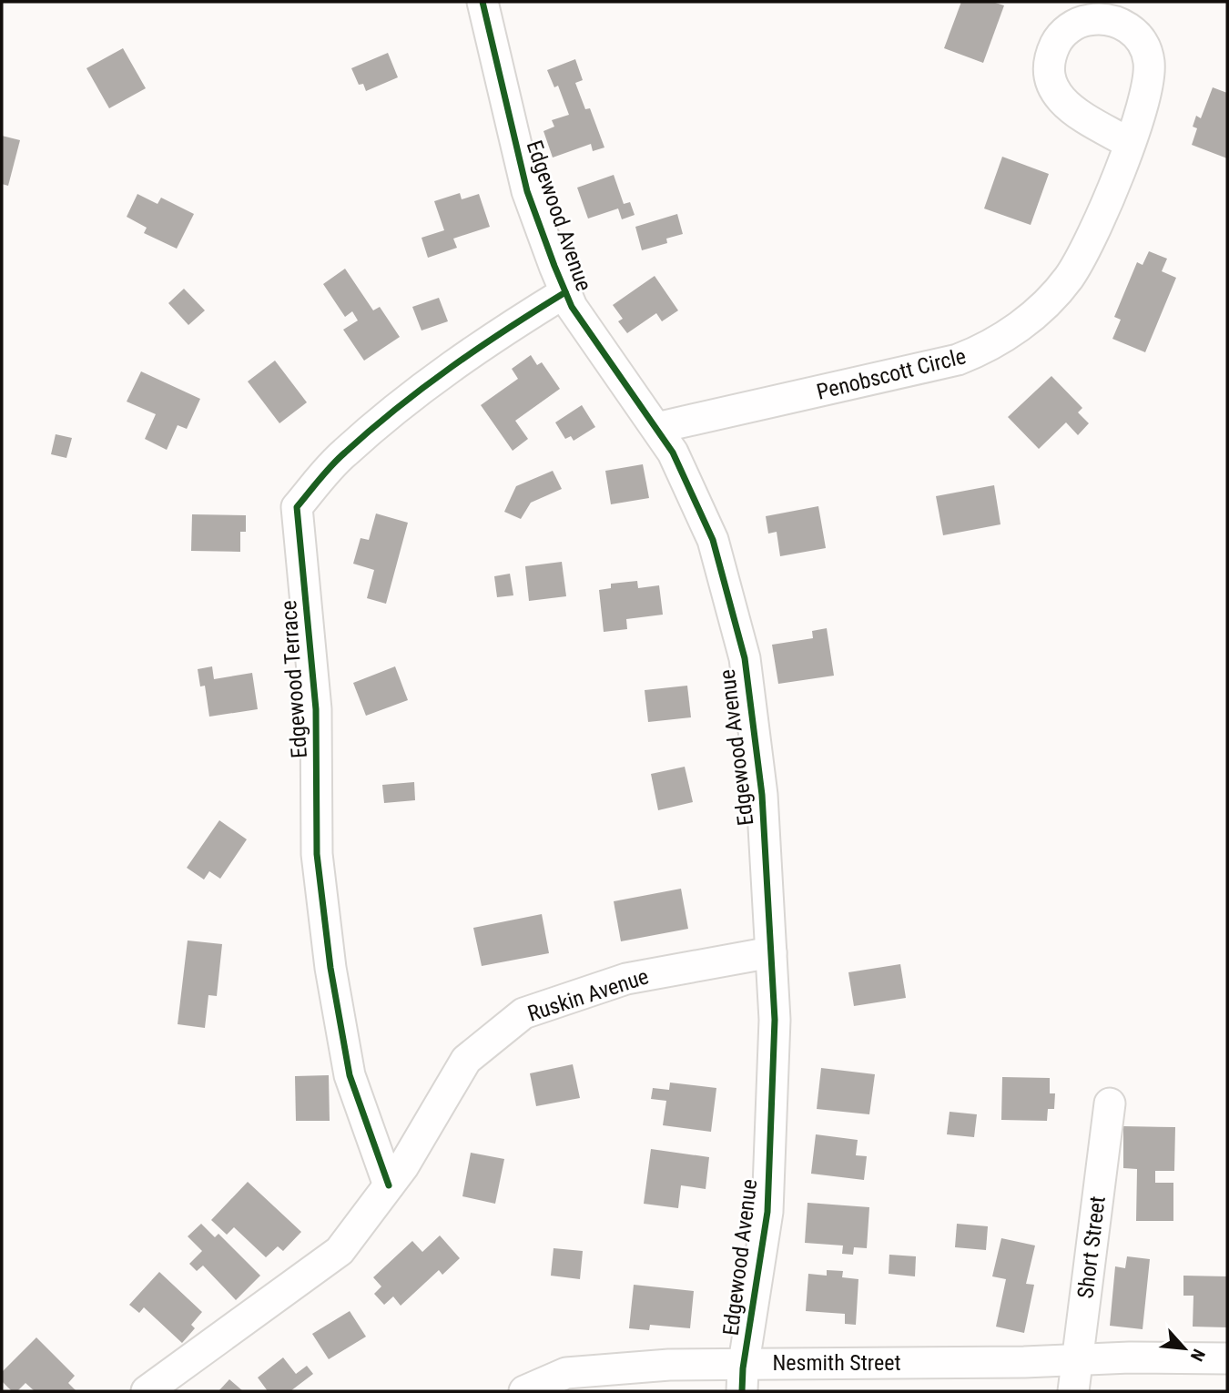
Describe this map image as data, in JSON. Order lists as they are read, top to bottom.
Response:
{
  "streets": {
    "street": [
      "Edgewood Avenue",
      "Penobscott Circle",
      "Edgewood Terrace",
      "Ruskin Avenue",
      "Short Street",
      "Nesmith Street"
    ]
  },
  "crossings": [
    ["Edgewood Avenue", "Penobscott Circle"],
    ["Edgewood Avenue", "Edgewood Terrace"],
    ["Edgewood Avenue", "Ruskin Avenue"],
    ["Edgewood Avenue", "Nesmith Street"],
    ["Edgewood Terrace", "Ruskin Avenue"],
    ["Short Street", "Nesmith Street"]
  ],
  "north": "bottom right"
}
